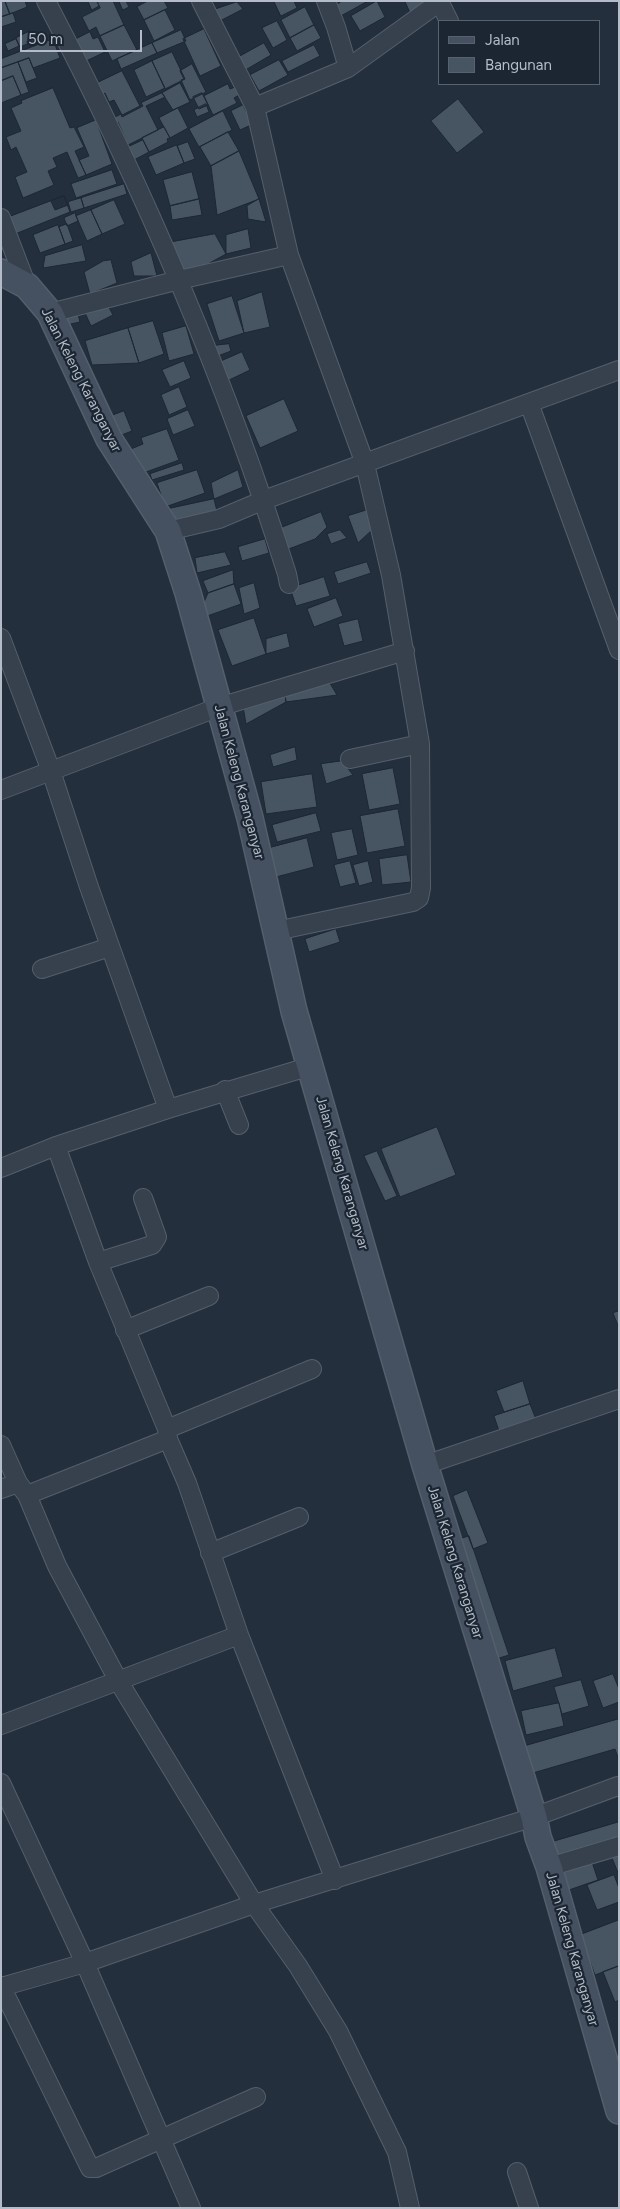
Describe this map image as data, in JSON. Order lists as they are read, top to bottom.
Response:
{
  "streets": {
    "main road": ["Jalan Keleng Karanganyar"]
  },
  "legend": ["Jalan", "Bangunan"],
  "scale_bar": "50 m"
}
